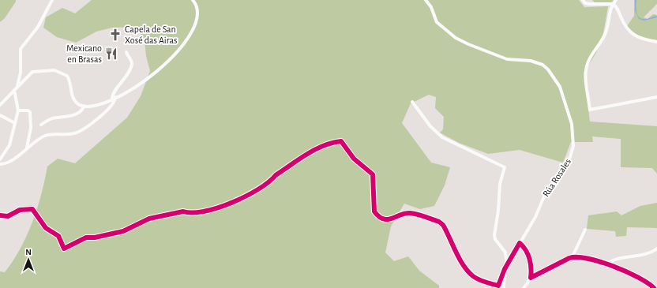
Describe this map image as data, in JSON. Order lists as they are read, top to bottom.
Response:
{
  "streets": {
    "street": ["Rúa Rosales"]
  },
  "places": {
    "church": ["Capela de San Xosé das Airas"],
    "restaurant": ["Mexicano en Brasas"]
  },
  "north": "top"
}
